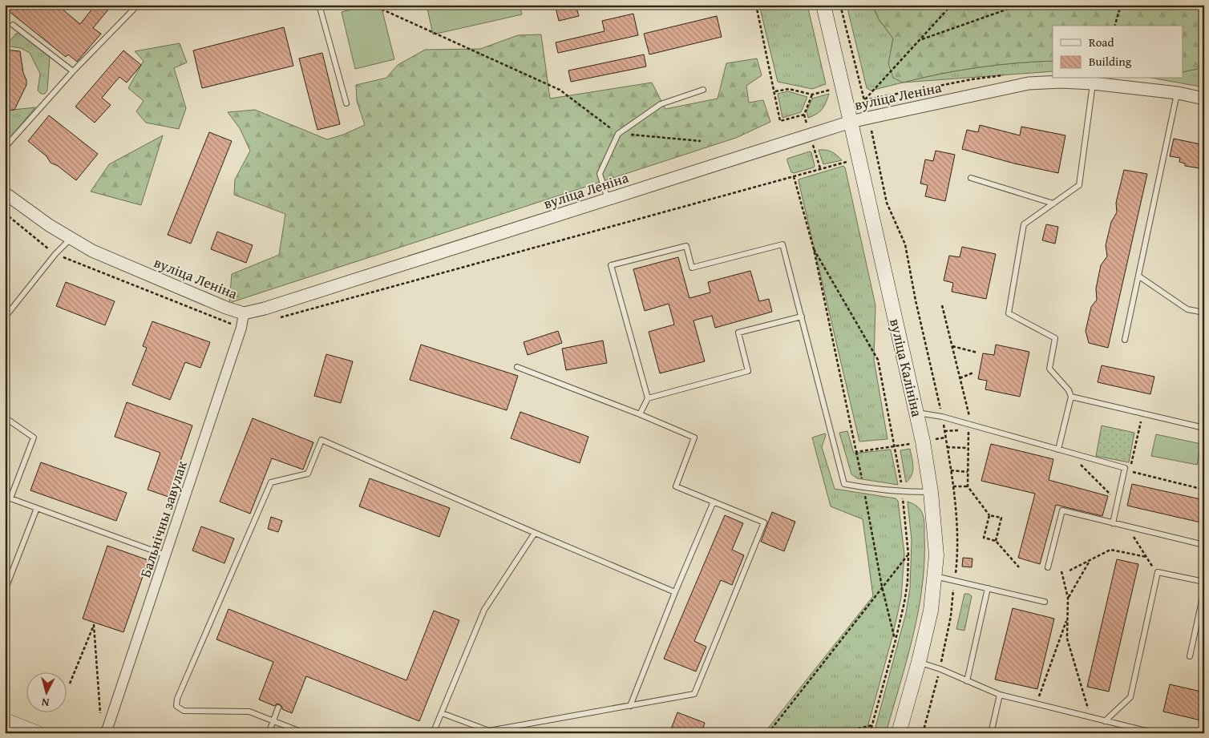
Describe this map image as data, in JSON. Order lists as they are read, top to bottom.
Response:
{
  "streets": {
    "main road": ["вуліца Калініна"],
    "street": ["вуліца Леніна", "Бальнічны завулак"]
  },
  "crossings": [
    ["вуліца Леніна", "вуліца Калініна"],
    ["вуліца Леніна", "Бальнічны завулак"]
  ],
  "legend": ["Road", "Building"],
  "north": "bottom"
}
